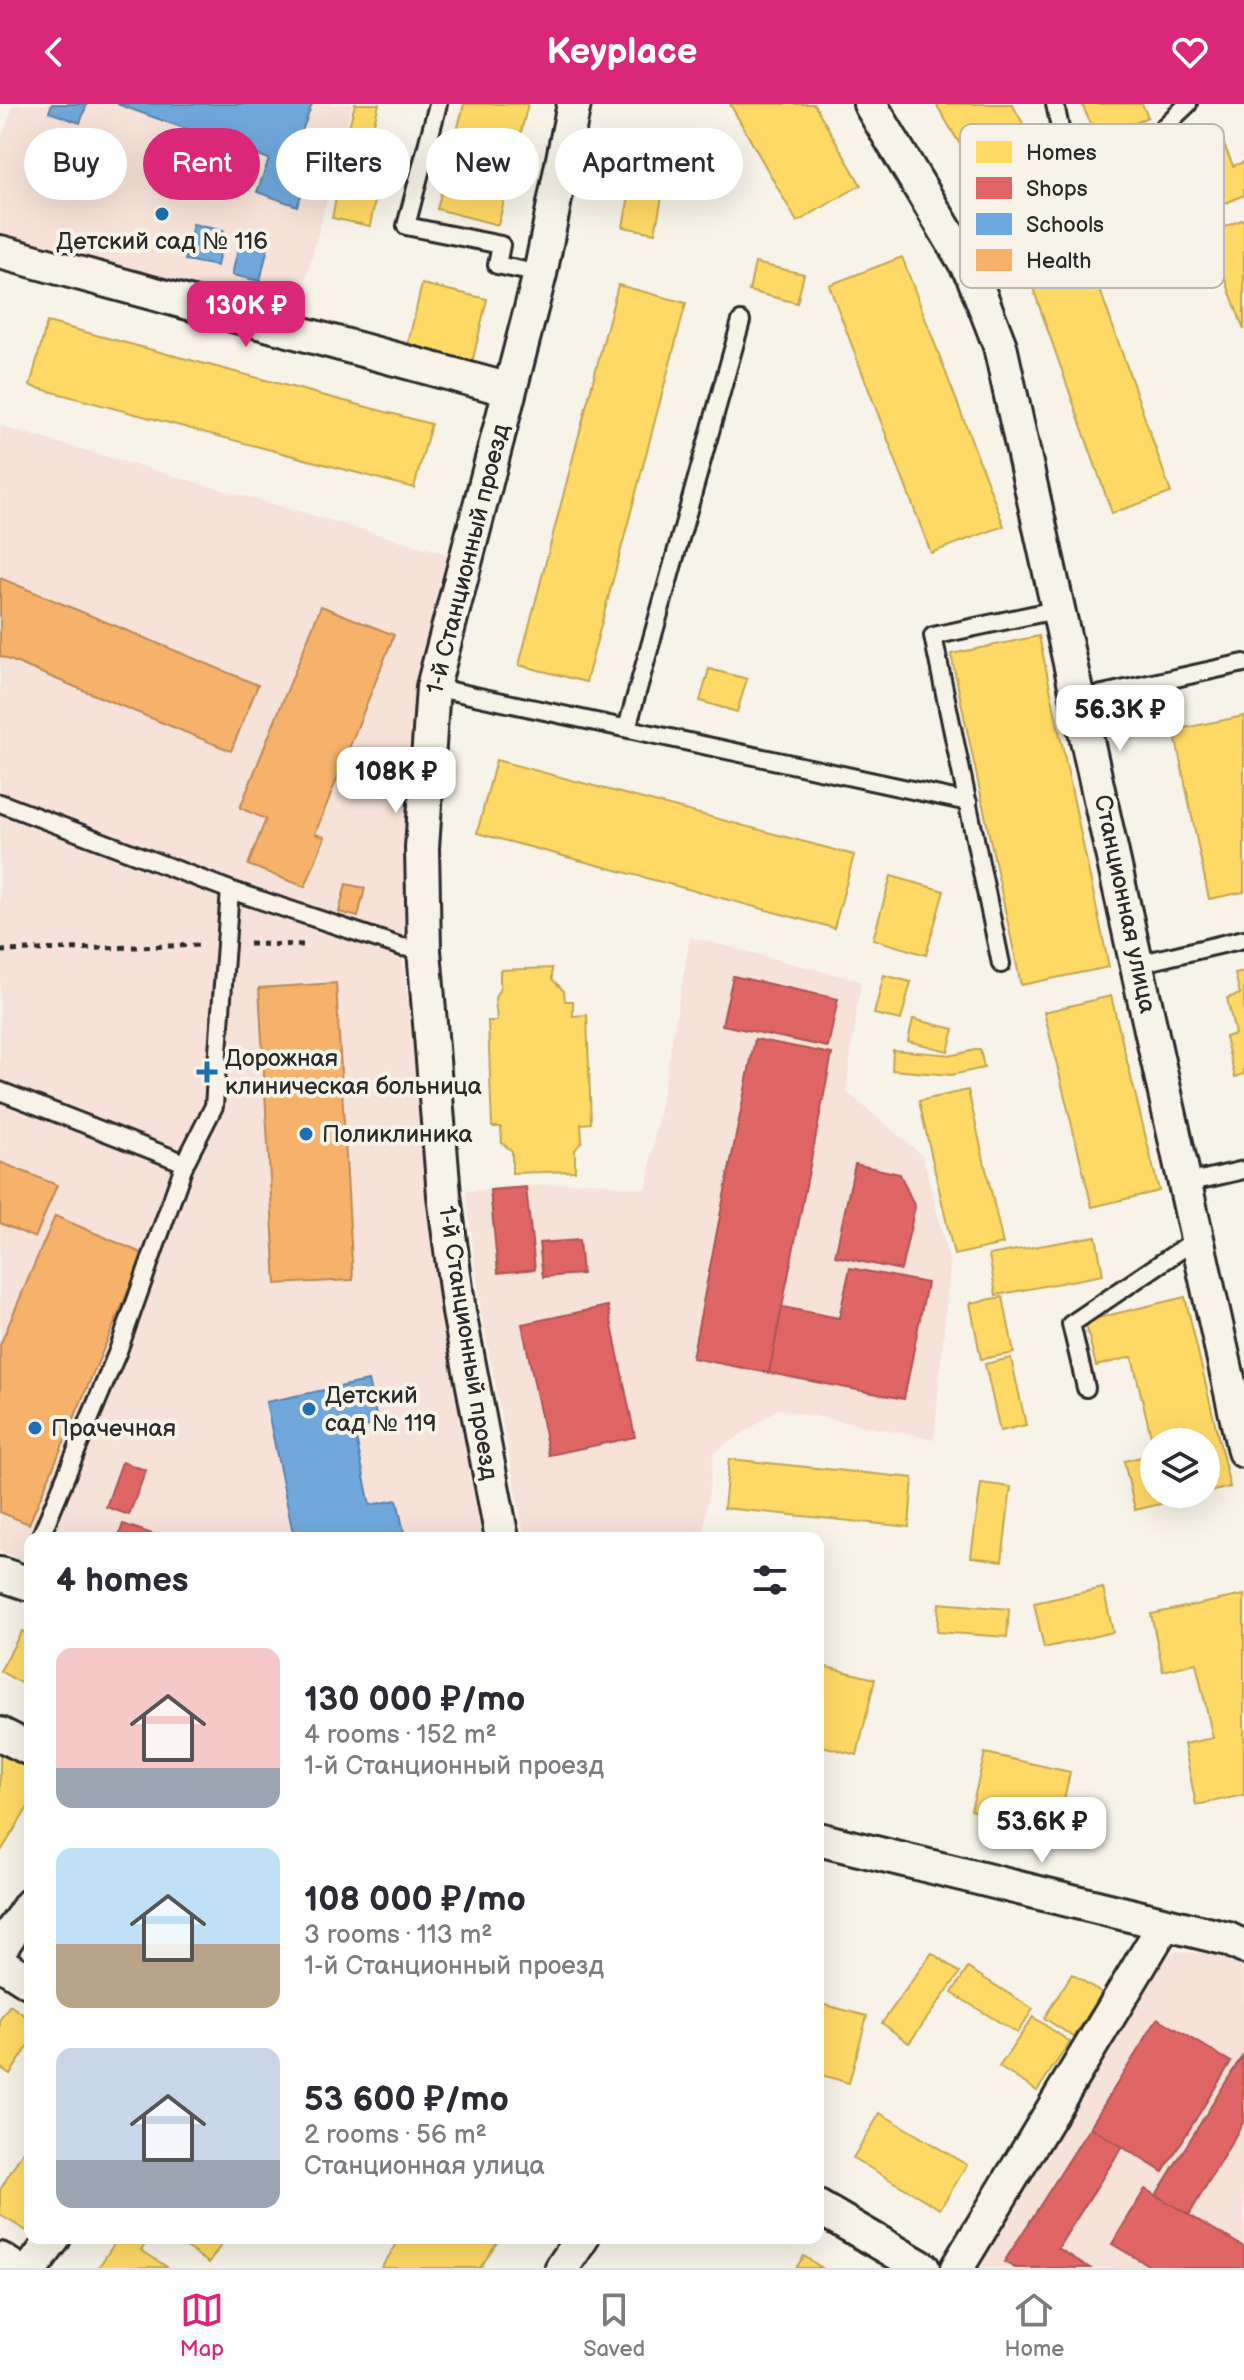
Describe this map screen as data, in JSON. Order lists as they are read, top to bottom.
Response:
{
  "streets": {
    "street": ["1-й Станционный проезд", "Станционная улица"]
  },
  "places": {
    "other": [
      "Детский сад № 116",
      "Поликлиника",
      "Детский сад № 119",
      "Прачечная"
    ],
    "health": ["Дорожная клиническая больница"]
  },
  "legend": [
    "Homes",
    "Shops",
    "Schools",
    "Health"
  ],
  "page": {
    "header": "Keyplace",
    "chip": [
      "Buy",
      "Rent",
      "Filters",
      "New",
      "Apartment"
    ],
    "price": [
      "130K ₽",
      "56.3K ₽",
      "108K ₽",
      "53.6K ₽"
    ],
    "heading": "4 homes",
    "list": [
      {
        "name": "130 000 ₽/mo",
        "note": "4 rooms · 152 m² · 1-й Станционный проезд"
      },
      {
        "name": "108 000 ₽/mo",
        "note": "3 rooms · 113 m² · 1-й Станционный проезд"
      },
      {
        "name": "53 600 ₽/mo",
        "note": "2 rooms · 56 m² · Станционная улица"
      }
    ],
    "tabs": ["Map", "Saved", "Home"]
  }
}
